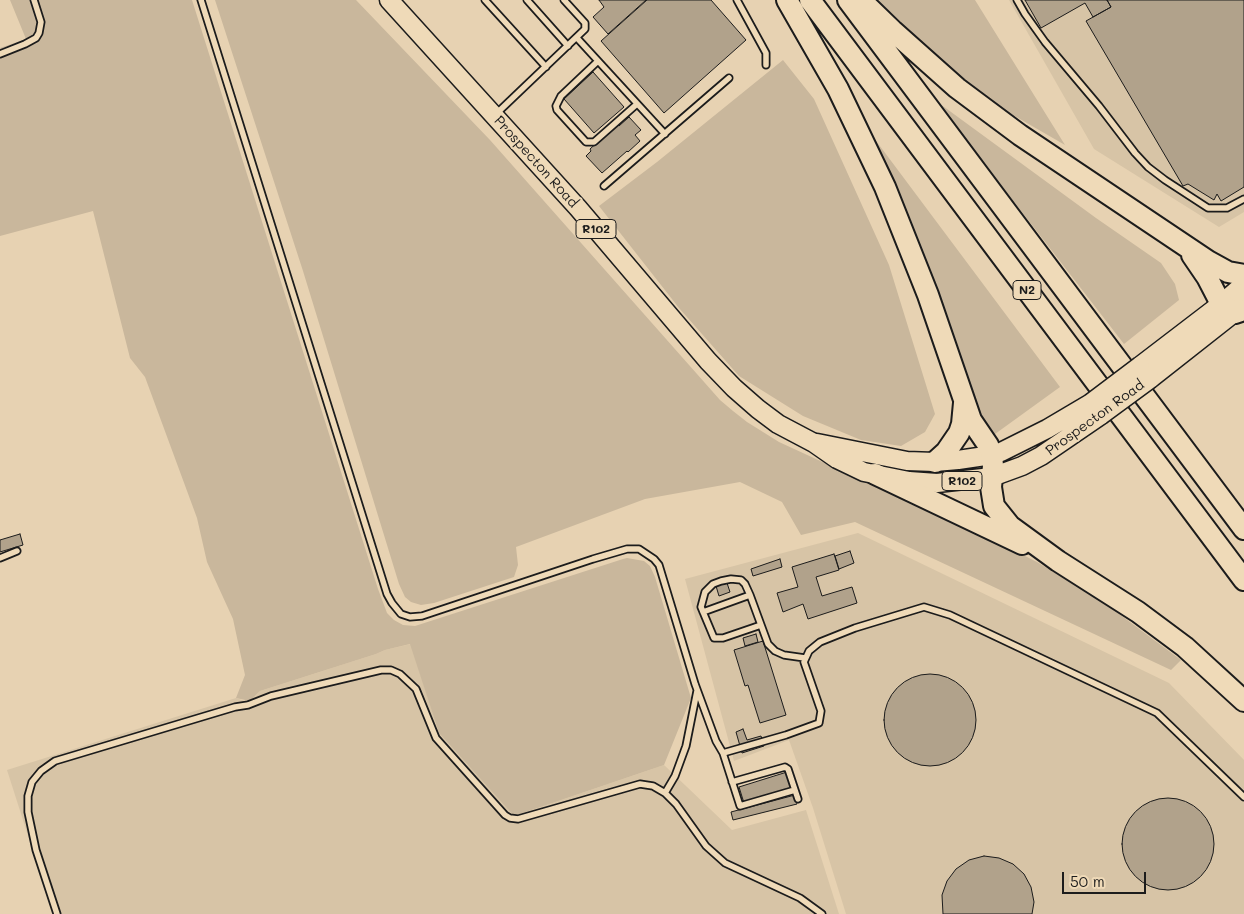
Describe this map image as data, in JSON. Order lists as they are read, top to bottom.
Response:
{
  "streets": {
    "highway": ["N2"],
    "main road": ["Prospecton Road", "R102"]
  },
  "scale_bar": "50 m"
}
